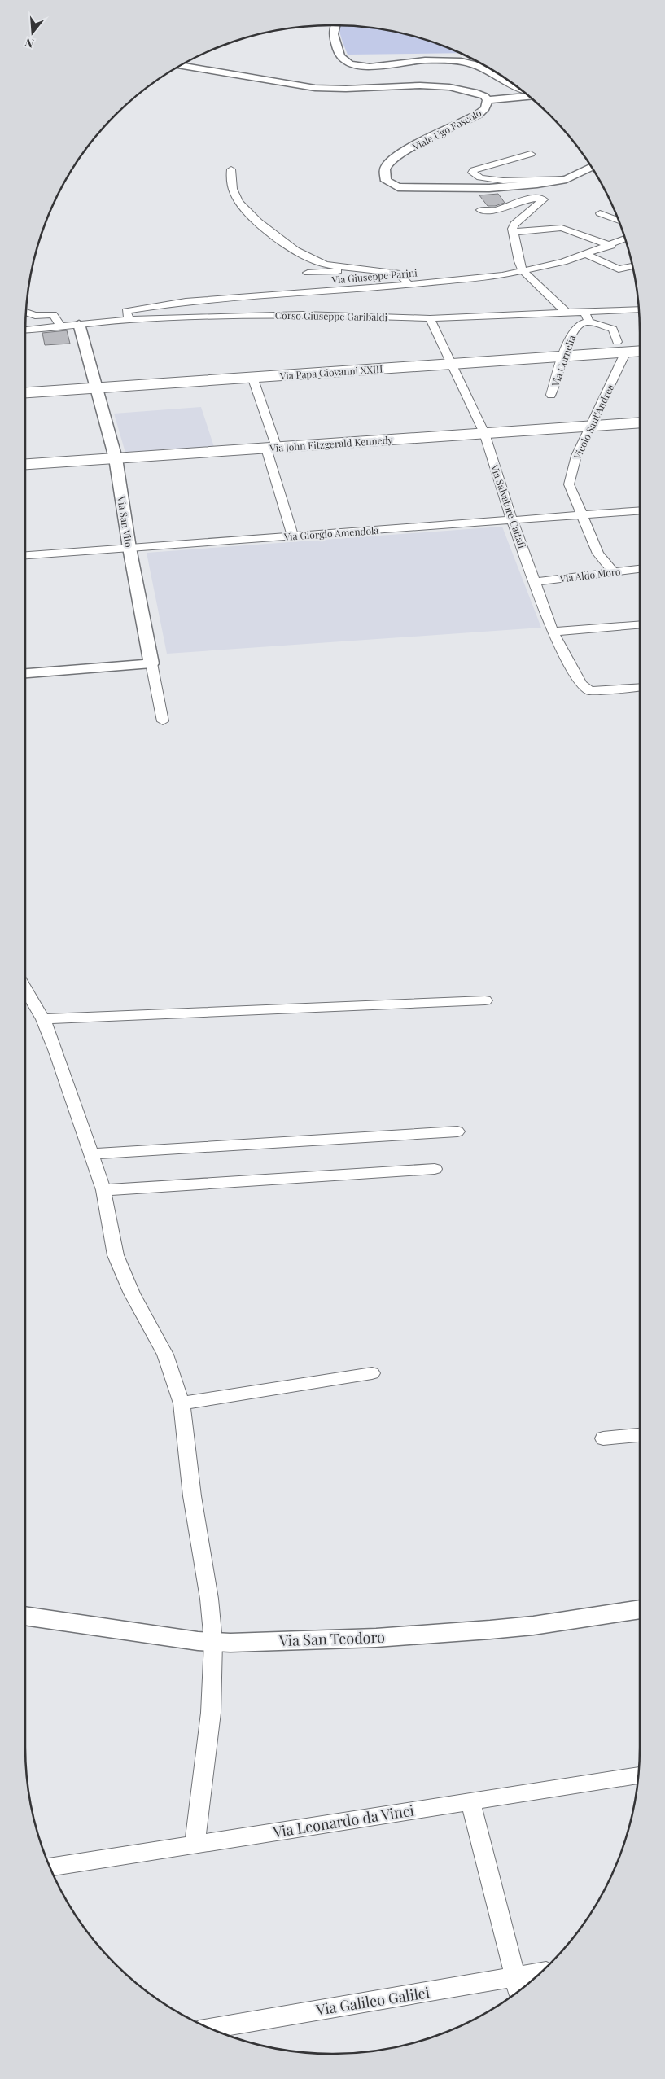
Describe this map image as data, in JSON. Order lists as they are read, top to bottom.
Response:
{
  "streets": {
    "main road": ["Via Papa Giovanni XXIII", "Via John Fitzgerald Kennedy"],
    "street": [
      "Viale Ugo Foscolo",
      "Via Giuseppe Parini",
      "Corso Giuseppe Garibaldi",
      "Via Cornelia",
      "Vicolo Sant'Andrea",
      "Via Salvatore Cattafi",
      "Via San Vito",
      "Via Giorgio Amendola",
      "Via Aldo Moro",
      "Via San Teodoro",
      "Via Leonardo da Vinci",
      "Via Galileo Galilei"
    ]
  },
  "crossings": [
    ["Via Giuseppe Parini", "Corso Giuseppe Garibaldi"],
    ["Corso Giuseppe Garibaldi", "Via Salvatore Cattafi"],
    ["Corso Giuseppe Garibaldi", "Via San Vito"],
    ["Via Cornelia", "Via Papa Giovanni XXIII"],
    ["Via Papa Giovanni XXIII", "Vicolo Sant'Andrea"],
    ["Via Papa Giovanni XXIII", "Via Salvatore Cattafi"],
    ["Via Papa Giovanni XXIII", "Via San Vito"],
    ["Vicolo Sant'Andrea", "Via John Fitzgerald Kennedy"],
    ["Vicolo Sant'Andrea", "Via Giorgio Amendola"],
    ["Vicolo Sant'Andrea", "Via Aldo Moro"],
    ["Via John Fitzgerald Kennedy", "Via Salvatore Cattafi"],
    ["Via John Fitzgerald Kennedy", "Via San Vito"],
    ["Via Salvatore Cattafi", "Via Giorgio Amendola"],
    ["Via Salvatore Cattafi", "Via Aldo Moro"],
    ["Via San Vito", "Via Giorgio Amendola"]
  ],
  "north": "bottom"
}
